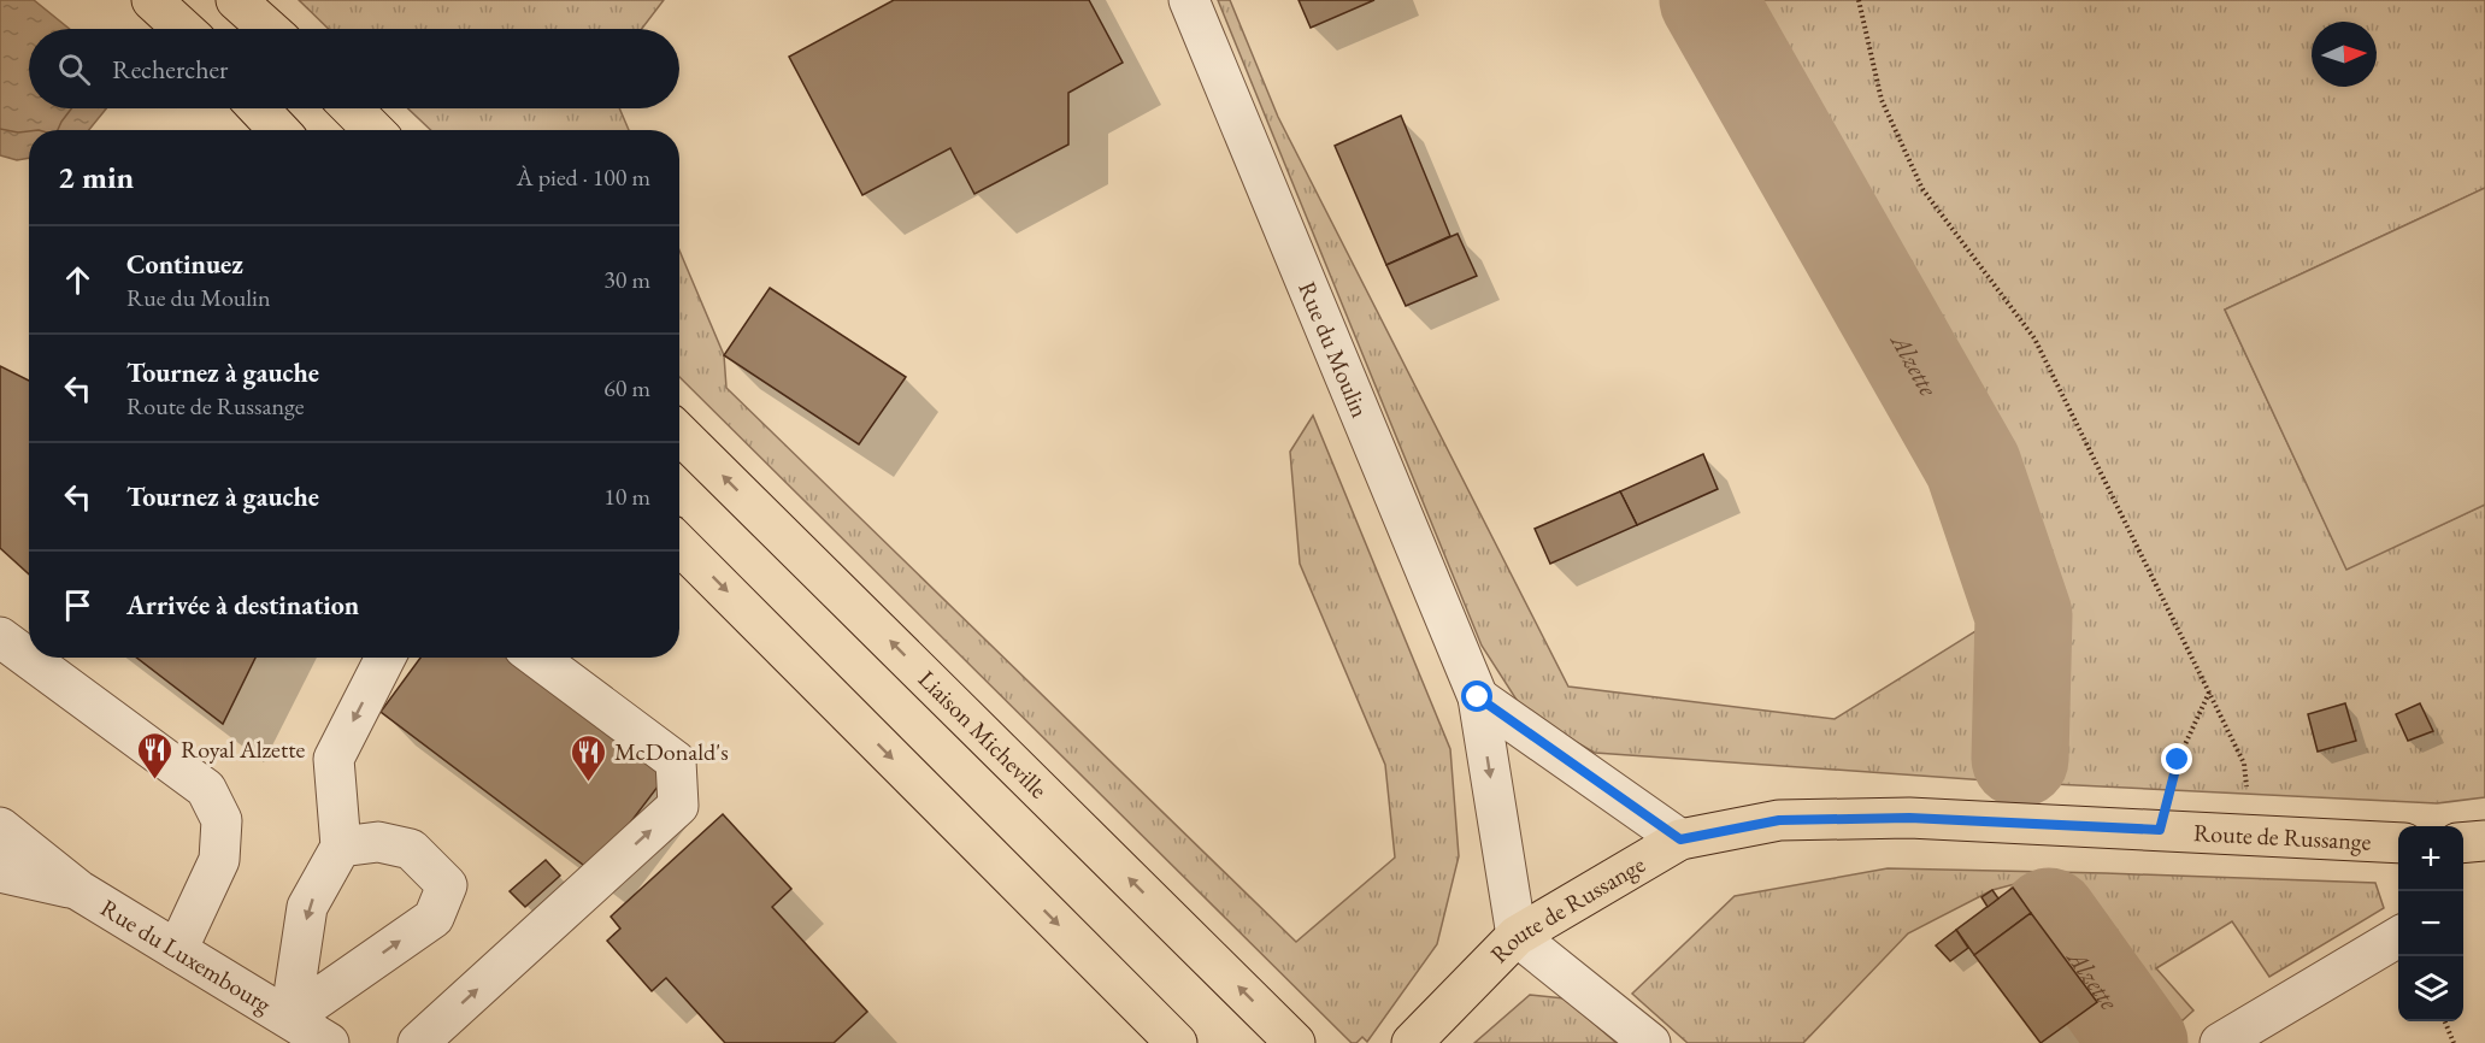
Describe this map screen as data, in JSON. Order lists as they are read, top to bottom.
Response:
{
  "streets": {
    "main road": ["Liaison Micheville", "Route de Russange"],
    "street": ["Rue du Moulin", "Rue du Luxembourg"]
  },
  "crossings": [
    ["Rue du Moulin", "Route de Russange"]
  ],
  "water": ["Alzette"],
  "places": {
    "restaurant": ["Royal Alzette", "McDonald's"]
  },
  "north": "right",
  "page": {
    "search": "Rechercher",
    "heading": ["2 min", "À pied · 100 m"],
    "list": [
      ["Continuez", "Rue du Moulin", "30 m"],
      ["Tournez à gauche", "Route de Russange", "60 m"],
      ["Tournez à gauche", "10 m"],
      "Arrivée à destination"
    ],
    "map_buttons": ["+", "−"]
  }
}
